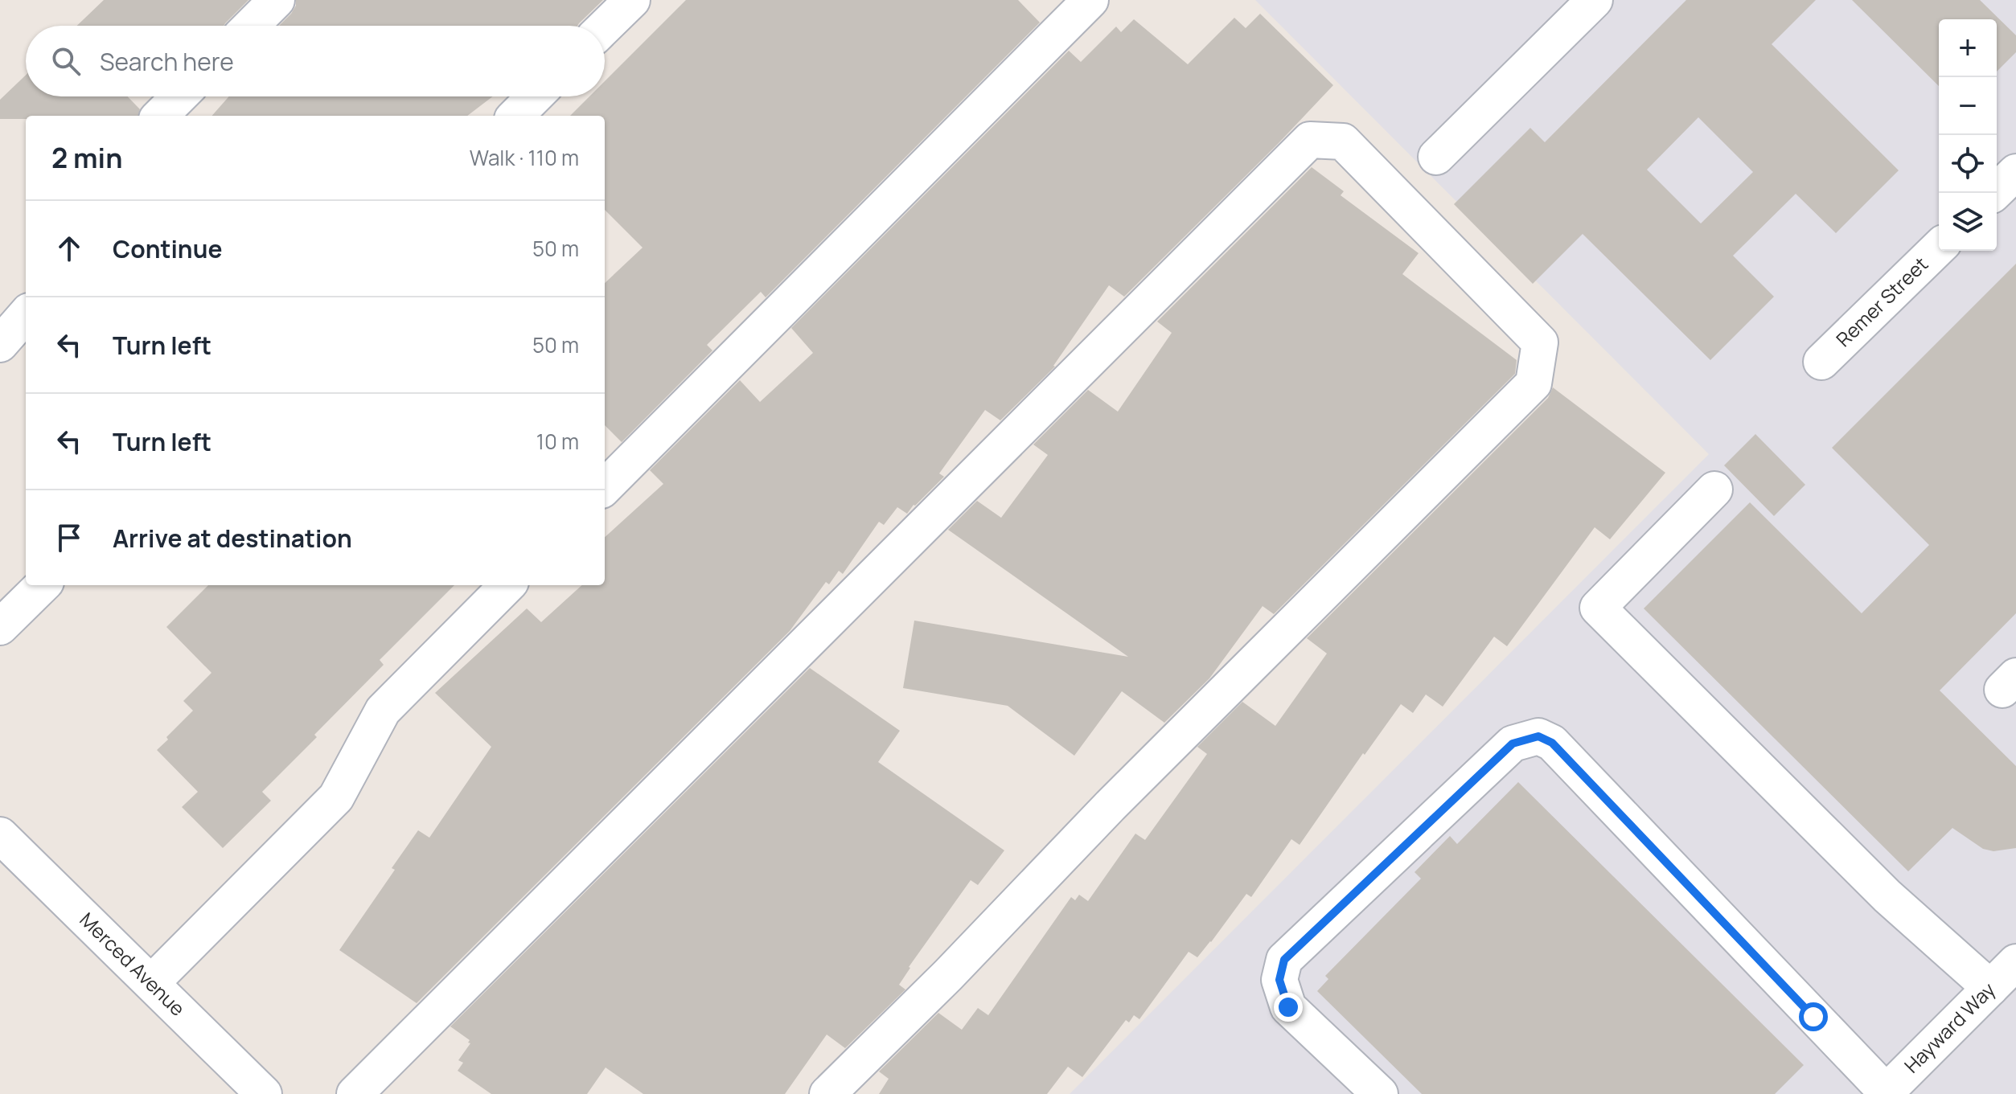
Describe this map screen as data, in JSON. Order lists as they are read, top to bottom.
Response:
{
  "streets": {
    "street": ["Remer Street", "Merced Avenue", "Hayward Way"]
  },
  "page": {
    "map_buttons": ["+", "−"],
    "search": "Search here",
    "heading": ["2 min", "Walk · 110 m"],
    "list": [
      ["Continue", "50 m"],
      ["Turn left", "50 m"],
      ["Turn left", "10 m"],
      "Arrive at destination"
    ]
  }
}
